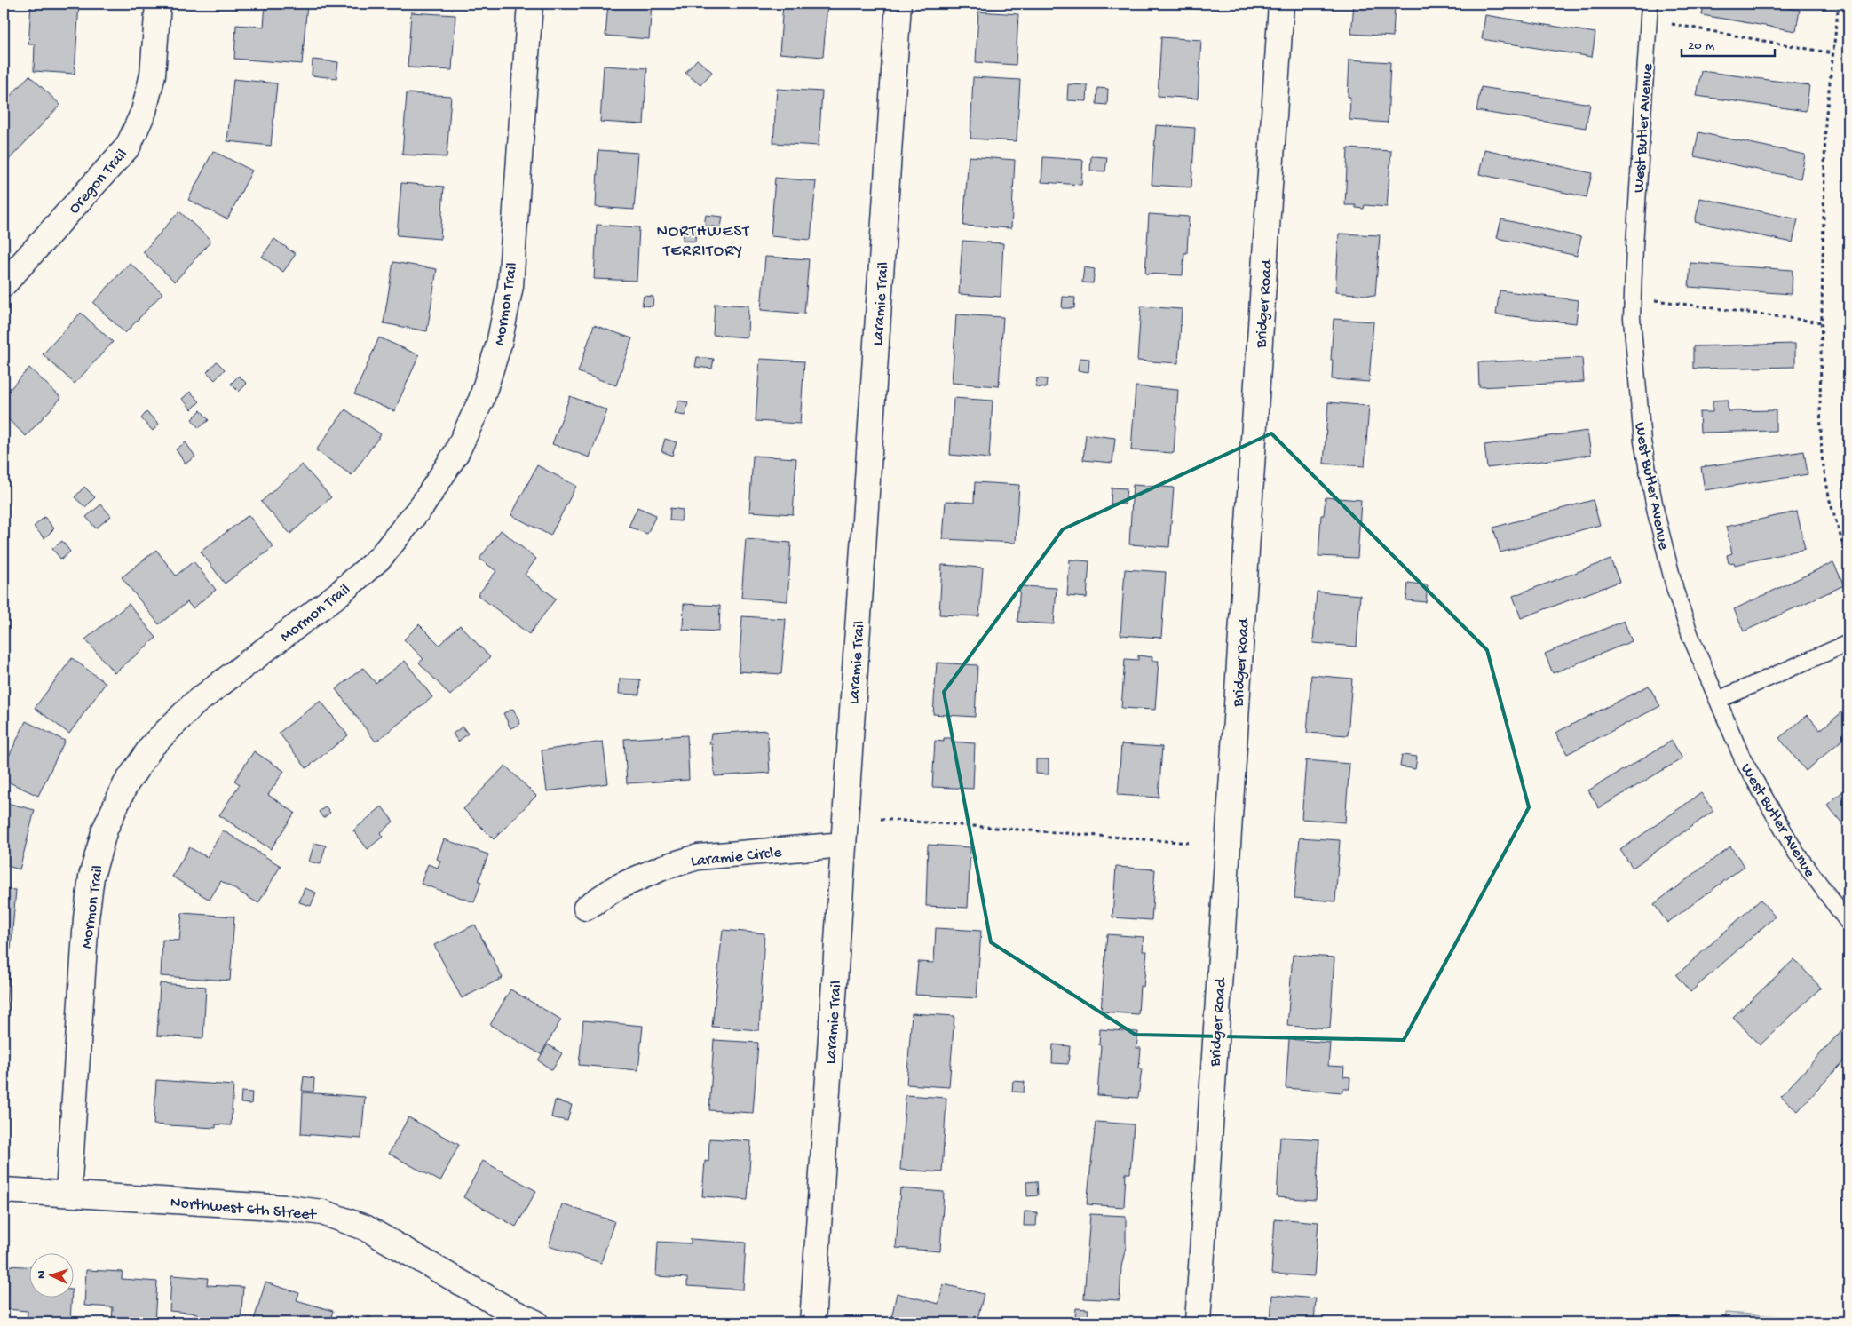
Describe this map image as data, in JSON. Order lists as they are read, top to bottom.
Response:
{
  "streets": {
    "street": [
      "Oregon Trail",
      "Mormon Trail",
      "Laramie Trail",
      "Bridger Road",
      "Laramie Circle",
      "Northwest 6th Street"
    ],
    "lane": ["West Butler Avenue"]
  },
  "crossings": [
    ["Mormon Trail", "Northwest 6th Street"],
    ["Laramie Trail", "Laramie Circle"]
  ],
  "districts": ["NORTHWEST TERRITORY"],
  "scale_bar": "20 m",
  "north": "left"
}
